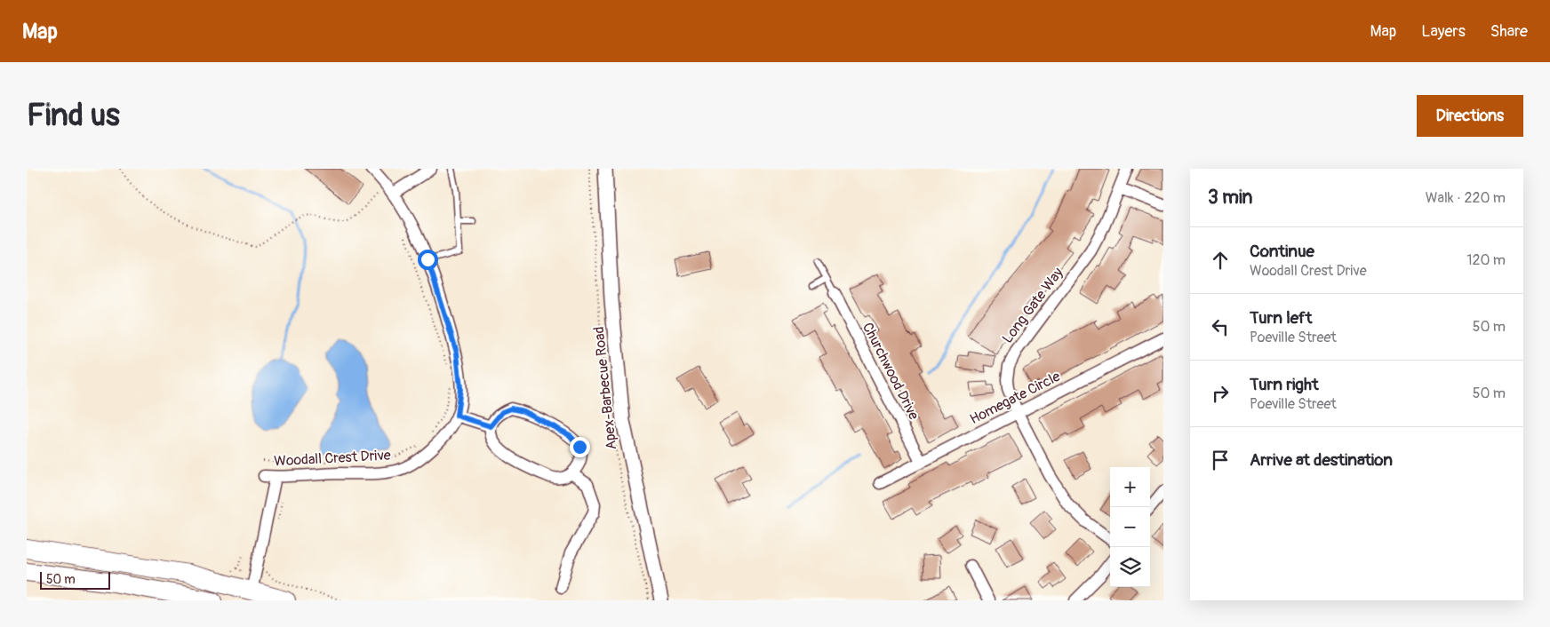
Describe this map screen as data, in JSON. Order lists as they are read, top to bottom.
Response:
{
  "streets": {
    "street": [
      "Long Gate Way",
      "Churchwood Drive",
      "Apex-Barbecue Road",
      "Homegate Circle",
      "Woodall Crest Drive"
    ]
  },
  "crossings": [
    ["Long Gate Way", "Homegate Circle"],
    ["Churchwood Drive", "Homegate Circle"]
  ],
  "scale_bar": "50 m",
  "page": {
    "header": "Map",
    "nav": ["Map", "Layers", "Share"],
    "buttons": "Directions",
    "title": "Find us",
    "heading": ["3 min", "Walk · 220 m"],
    "list": [
      ["Continue", "Woodall Crest Drive", "120 m"],
      ["Turn left", "Poeville Street", "50 m"],
      ["Turn right", "Poeville Street", "50 m"],
      "Arrive at destination"
    ],
    "map_buttons": ["+", "−"],
    "scale": "50 m"
  }
}
